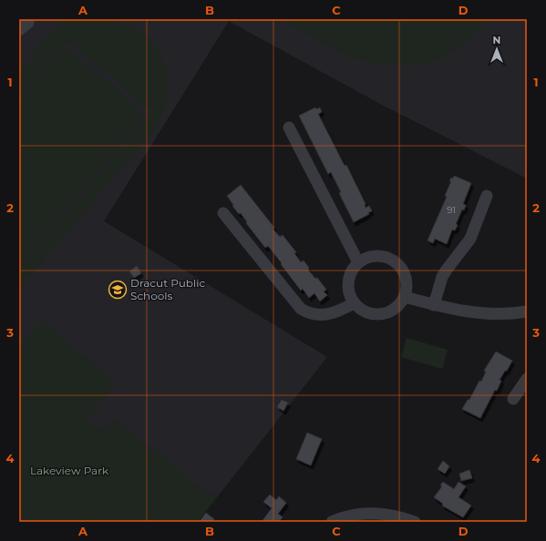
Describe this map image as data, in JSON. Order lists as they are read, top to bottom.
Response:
{
  "parks": ["Lakeview Park"],
  "places": {
    "school or university": ["Dracut Public Schools"]
  },
  "house_numbers": ["91"],
  "north": "top",
  "grid": {
    "columns": [
      "A",
      "B",
      "C",
      "D"
    ],
    "rows": [
      "1",
      "2",
      "3",
      "4"
    ]
  }
}
